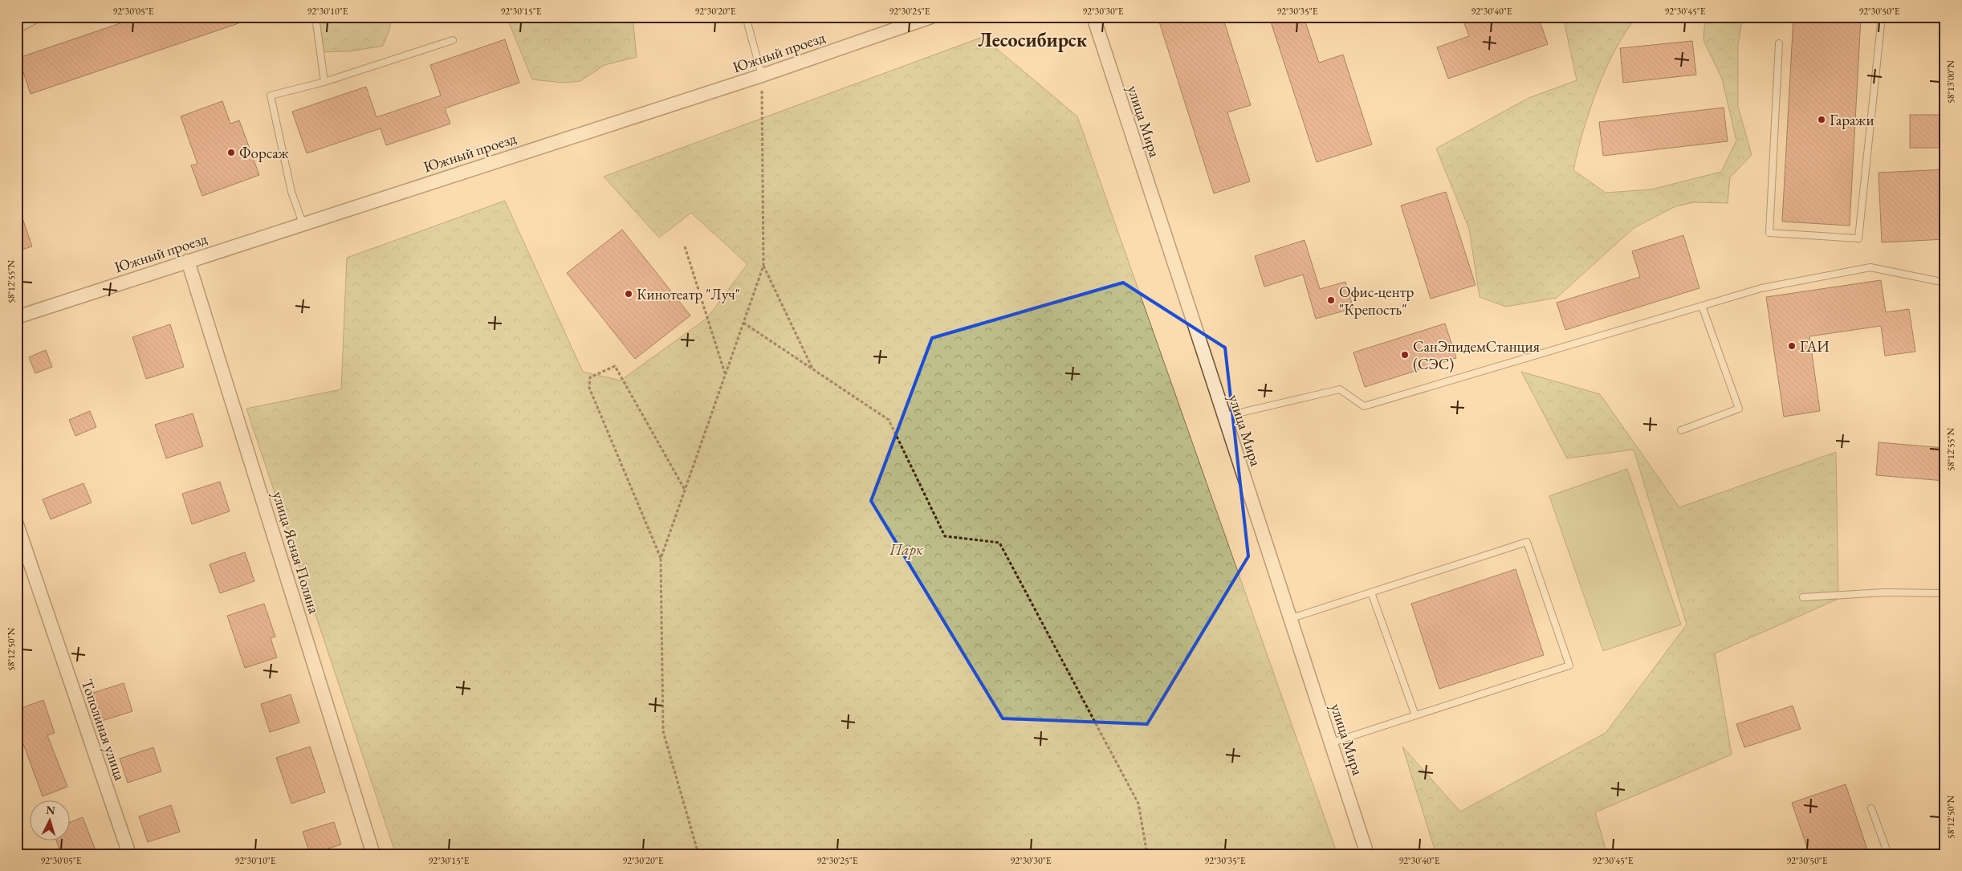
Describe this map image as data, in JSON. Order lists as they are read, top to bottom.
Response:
{
  "streets": {
    "street": [
      "Южный проезд",
      "улица Мира",
      "улица Ясная Поляна",
      "Тополиная улица"
    ]
  },
  "crossings": [
    ["Южный проезд", "улица Ясная Поляна"]
  ],
  "districts": ["Лесосибирск"],
  "parks": ["Парк"],
  "places": [
    "Гаражи",
    "Форсаж",
    "Кинотеатр \"Луч\"",
    "Офис-центр \"Крепость\"",
    "ГАИ",
    "СанЭпидемСтанция (СЭС)"
  ],
  "north": "top",
  "coordinates": [
    "92°30'05\"E",
    "92°30'10\"E",
    "92°30'15\"E",
    "92°30'20\"E",
    "92°30'25\"E",
    "92°30'30\"E",
    "92°30'35\"E",
    "92°30'40\"E",
    "92°30'45\"E",
    "92°30'50\"E",
    "58°13'00\"N",
    "58°12'55\"N",
    "58°12'50\"N"
  ]
}
